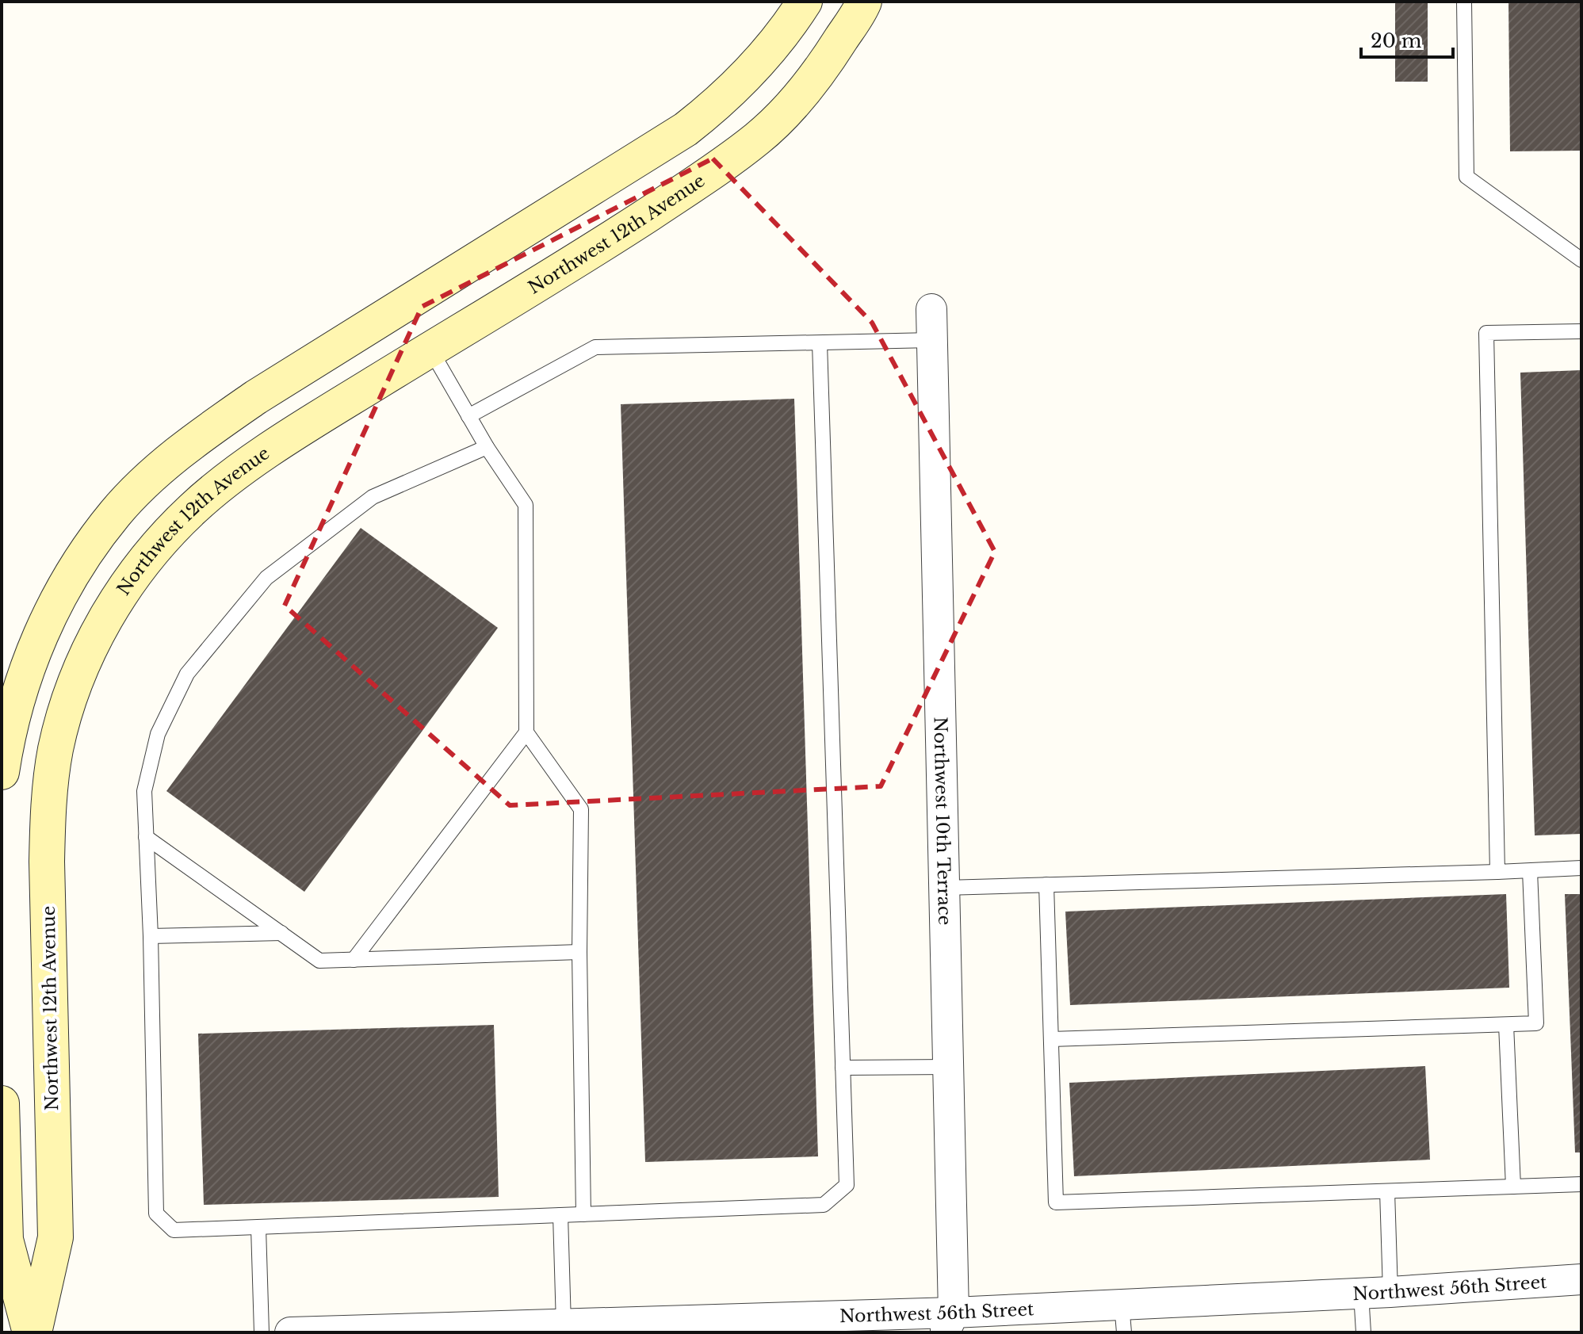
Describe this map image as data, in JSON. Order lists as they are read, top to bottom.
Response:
{
  "streets": {
    "street": ["Northwest 12th Avenue", "Northwest 10th Terrace", "Northwest 56th Street"]
  },
  "crossings": [
    ["Northwest 10th Terrace", "Northwest 56th Street"]
  ],
  "scale_bar": "20 m"
}
